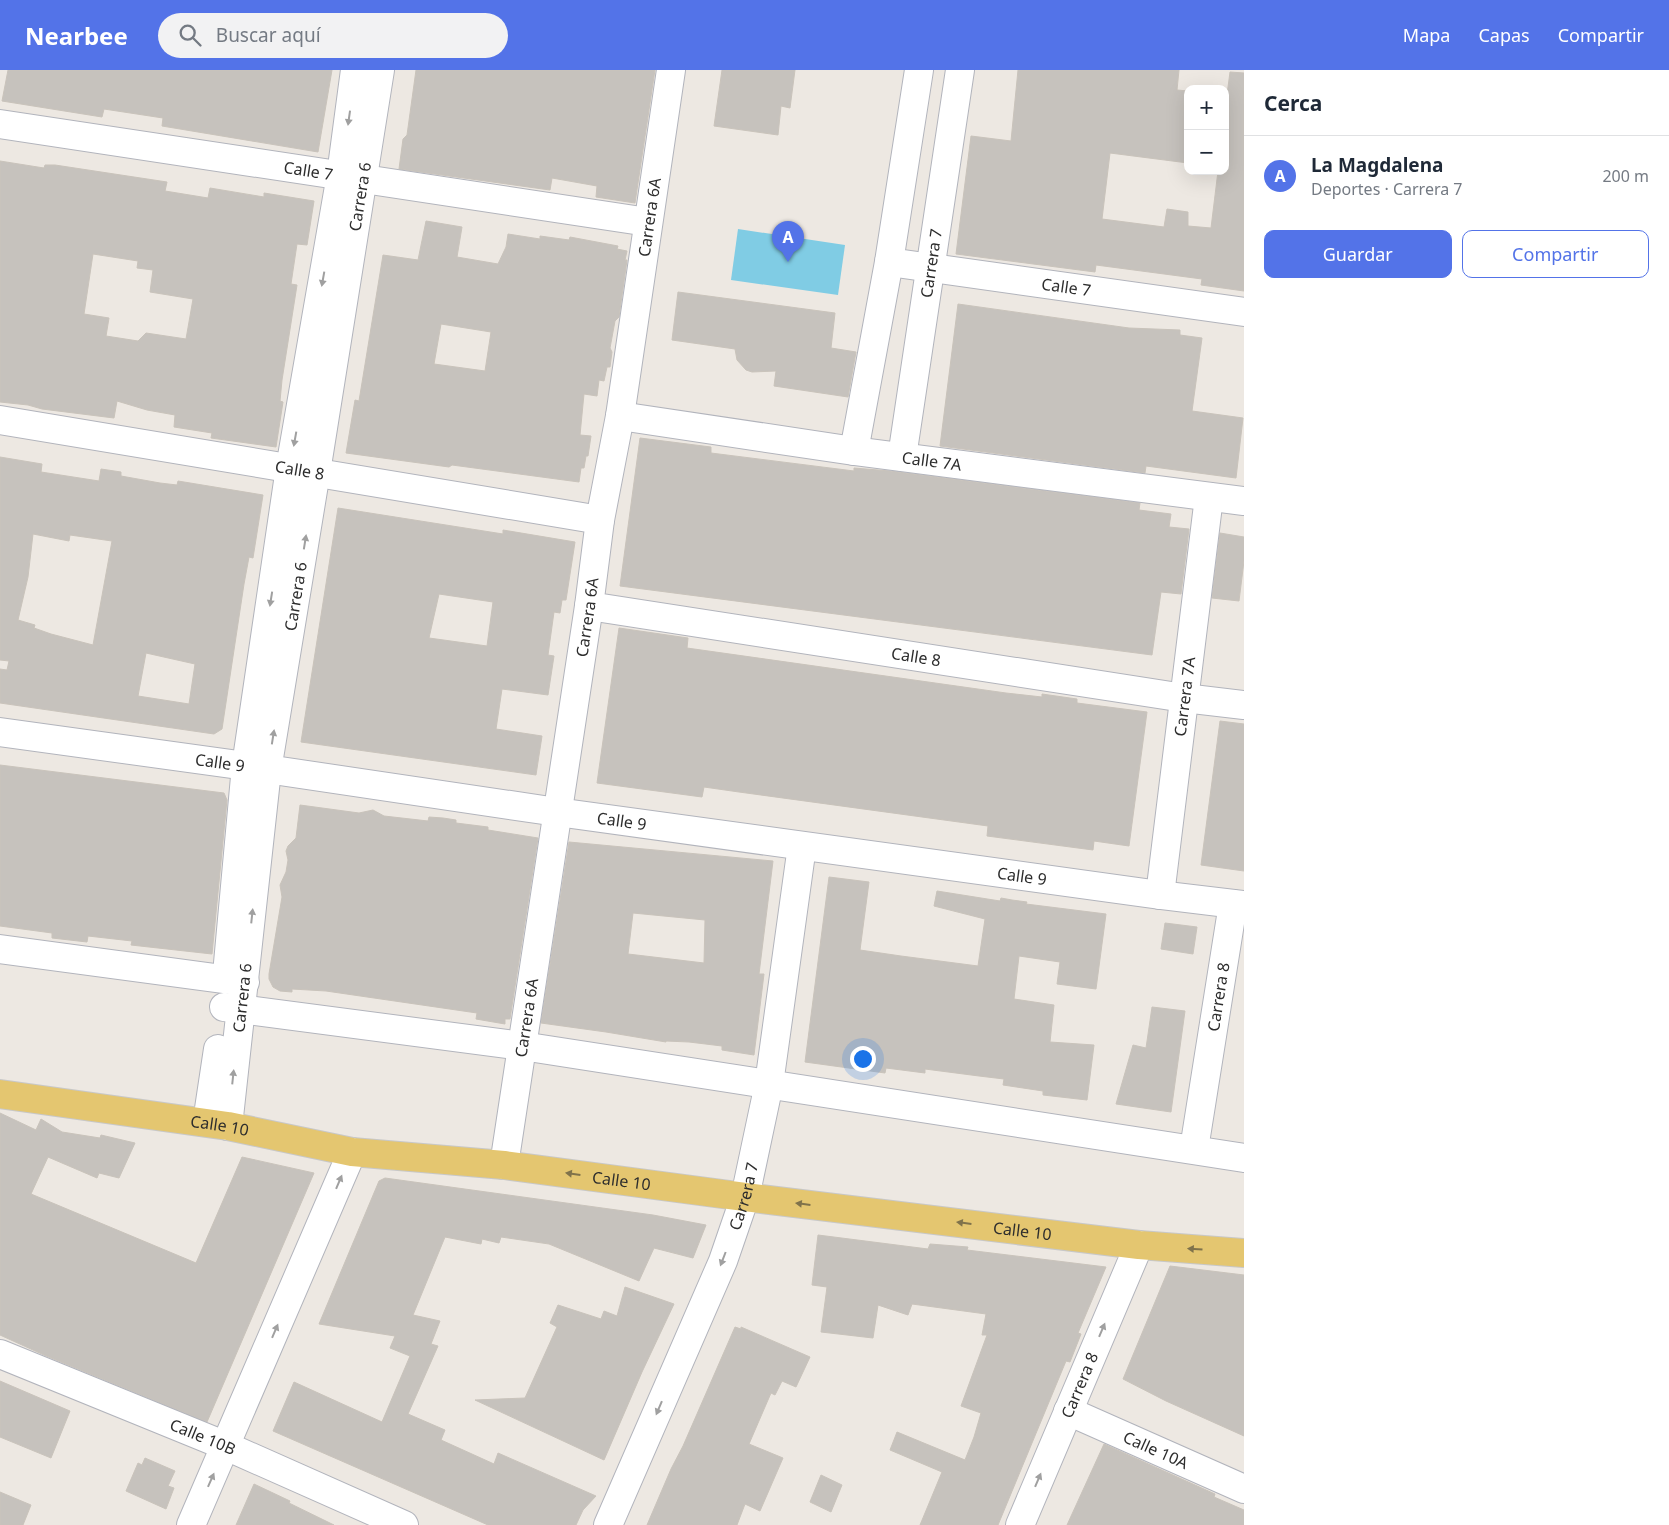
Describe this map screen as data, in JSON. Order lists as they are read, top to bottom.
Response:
{
  "streets": {
    "main road": ["Calle 10"],
    "street": [
      "Calle 7",
      "Carrera 6",
      "Carrera 6A",
      "Carrera 7",
      "Calle 7A",
      "Calle 8",
      "Carrera 7A",
      "Calle 9",
      "Carrera 8",
      "Calle 10B",
      "Calle 10A"
    ]
  },
  "crossings": [
    ["Calle 7", "Carrera 6"],
    ["Calle 7", "Carrera 6A"],
    ["Calle 7", "Carrera 7"],
    ["Carrera 6", "Calle 8"],
    ["Carrera 6", "Calle 9"],
    ["Carrera 6", "Calle 10"],
    ["Carrera 6A", "Calle 7A"],
    ["Carrera 6A", "Calle 8"],
    ["Carrera 6A", "Calle 9"],
    ["Carrera 6A", "Calle 10"],
    ["Carrera 7", "Calle 7A"],
    ["Carrera 7", "Calle 9"],
    ["Carrera 7", "Calle 10"],
    ["Calle 7A", "Carrera 7A"],
    ["Calle 8", "Carrera 7A"],
    ["Carrera 7A", "Calle 9"],
    ["Calle 9", "Carrera 8"],
    ["Carrera 8", "Calle 10"],
    ["Carrera 8", "Calle 10A"]
  ],
  "one_way": ["Carrera 8", "Calle 10"],
  "page": {
    "header": "Nearbee",
    "search": "Buscar aquí",
    "nav": ["Mapa", "Capas", "Compartir"],
    "heading": "Cerca",
    "map_buttons": ["+", "−"],
    "list": [
      {
        "mark": "A",
        "name": "La Magdalena",
        "note": "Deportes · Carrera 7",
        "value": "200 m"
      }
    ],
    "buttons": ["Guardar", "Compartir"],
    "pins": "A"
  }
}
